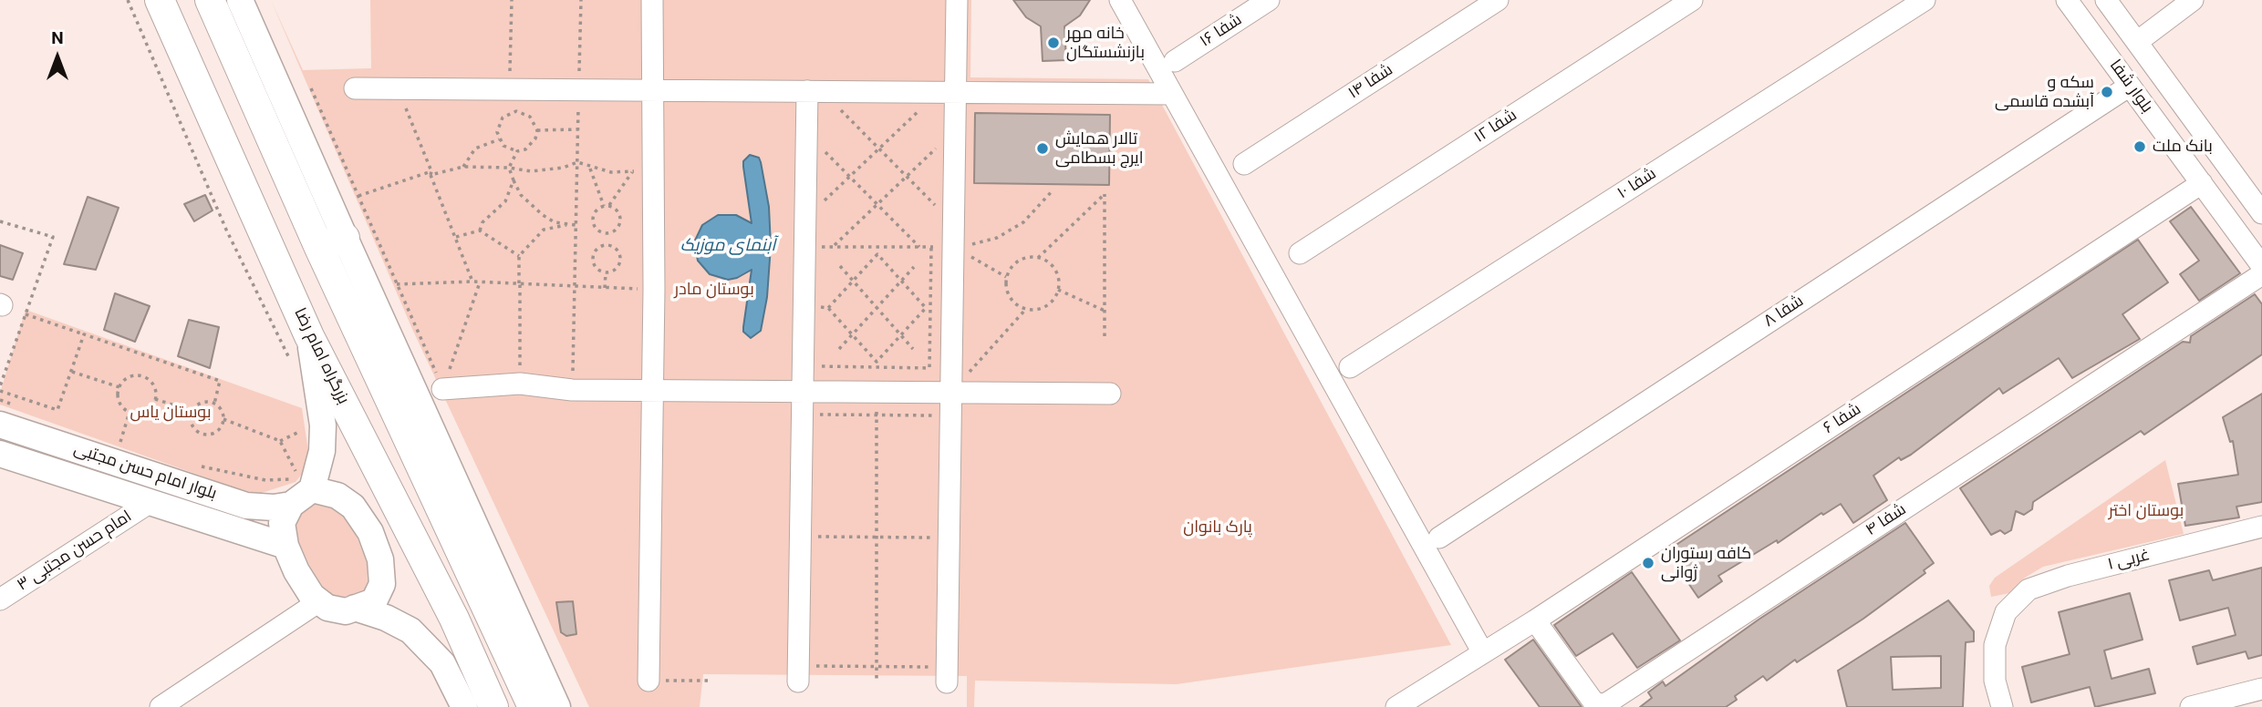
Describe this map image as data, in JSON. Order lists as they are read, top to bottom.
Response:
{
  "streets": {
    "highway": ["بزرگراه امام رضا"],
    "main road": ["بلوار امام حسن مجتبی"],
    "street": [
      "شفا ۱۶",
      "شفا ۱۴",
      "بلوار شفا",
      "شفا ۱۲",
      "شفا ۱۰",
      "شفا ۸",
      "شفا ۶",
      "شفا ۴",
      "امام حسن مجتبی ۳",
      "غربی ۱"
    ]
  },
  "crossings": [
    ["بلوار شفا", "شفا ۸"],
    ["بلوار شفا", "شفا ۶"],
    ["شفا ۶", "شفا ۴"],
    ["بلوار امام حسن مجتبی", "امام حسن مجتبی ۳"]
  ],
  "water": ["آبنمای موزیک"],
  "parks": [
    "بوستان مادر",
    "بوستان یاس",
    "بوستان اختر",
    "پارک بانوان"
  ],
  "places": [
    "خانه مهر بازنشستگان",
    "سکه و آبشده قاسمی",
    "بانک ملت",
    "تالار همایش ایرج بسطامی",
    "کافه رستوران ژوانی"
  ],
  "north": "top"
}
